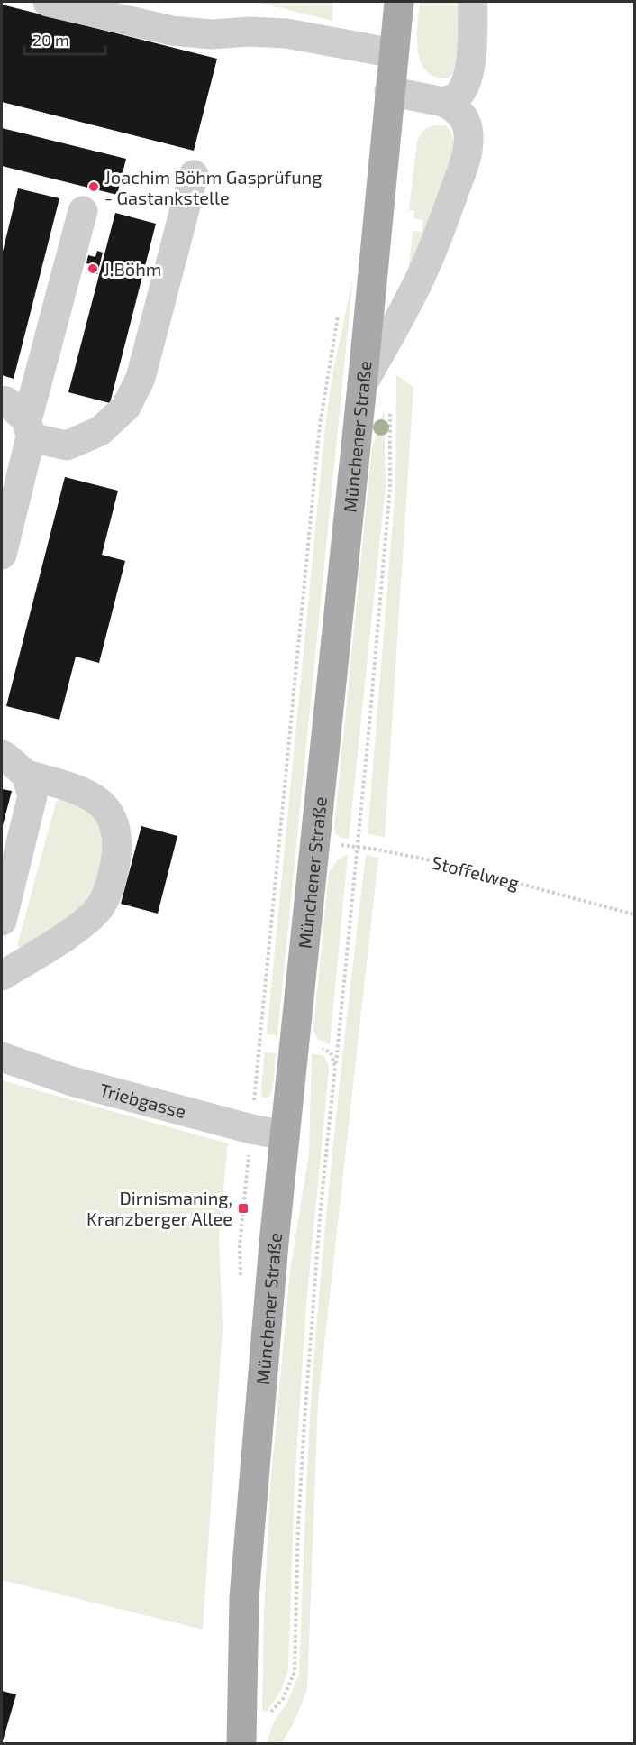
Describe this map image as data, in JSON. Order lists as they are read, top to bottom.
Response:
{
  "streets": {
    "main road": ["Münchener Straße"],
    "street": ["Triebgasse"],
    "path": ["Stoffelweg"]
  },
  "crossings": [
    ["Münchener Straße", "Stoffelweg"],
    ["Münchener Straße", "Triebgasse"]
  ],
  "places": {
    "other": ["Joachim Böhm Gasprüfung - Gastankstelle", "J.Böhm"],
    "transit": ["Dirnismaning, Kranzberger Allee"]
  },
  "scale_bar": "20 m"
}
